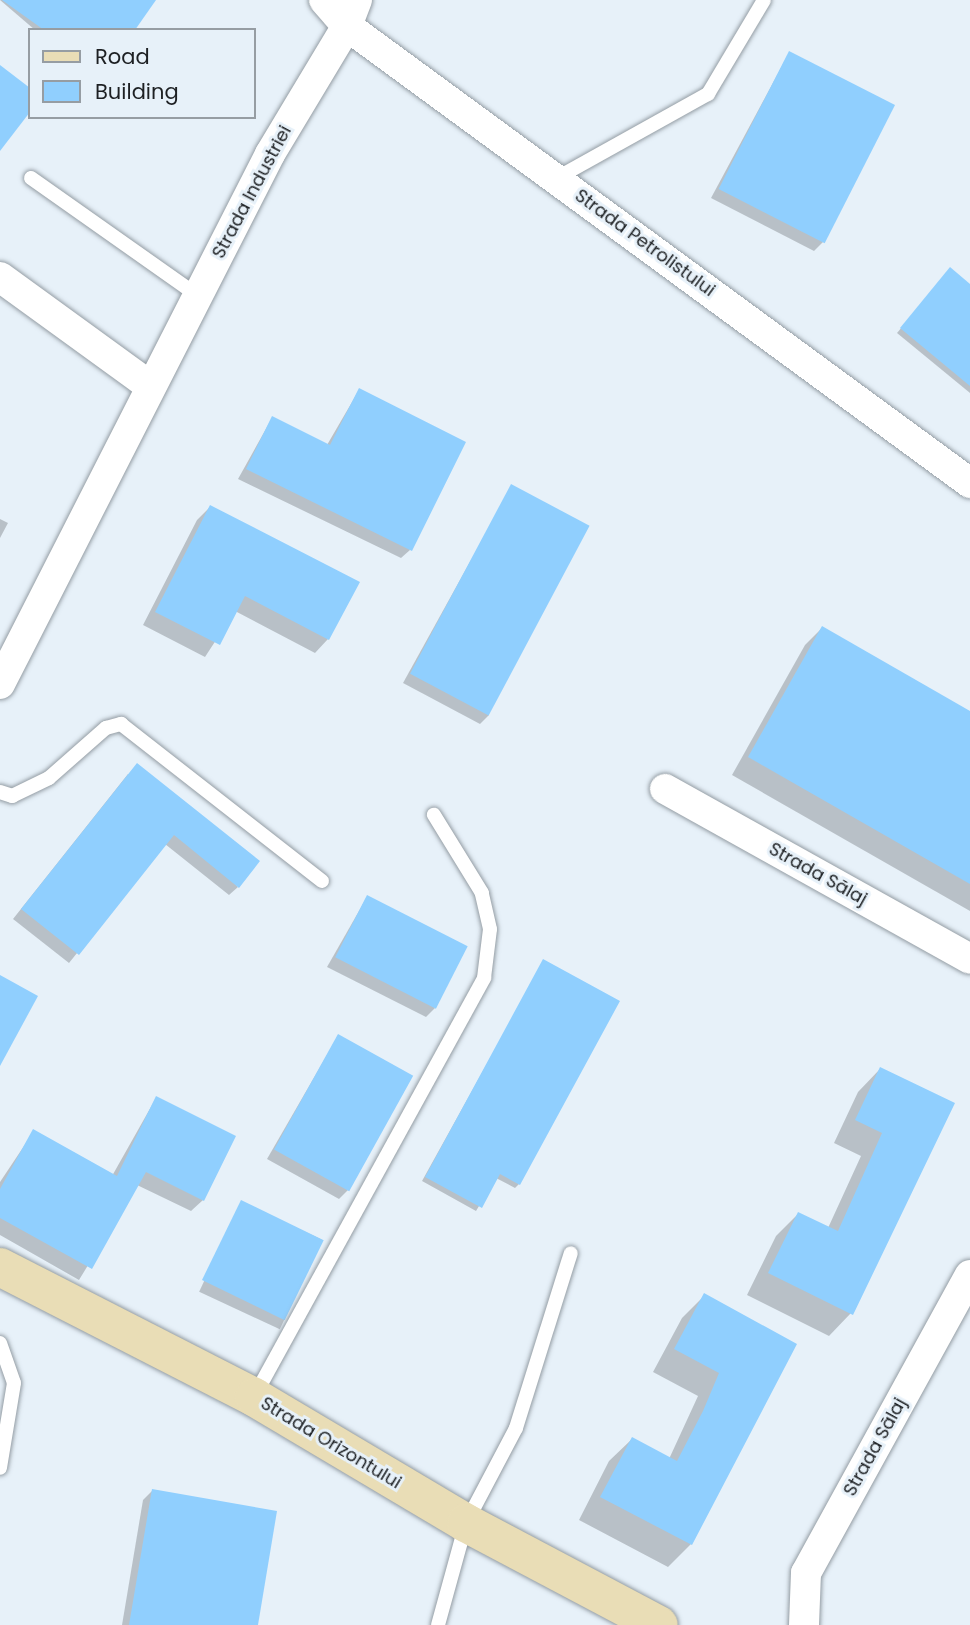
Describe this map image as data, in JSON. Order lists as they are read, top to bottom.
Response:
{
  "streets": {
    "main road": ["Strada Orizontului"],
    "street": ["Strada Industriei", "Strada Petrolistului", "Strada Sălaj"]
  },
  "crossings": [
    ["Strada Industriei", "Strada Petrolistului"]
  ],
  "legend": ["Road", "Building"]
}
